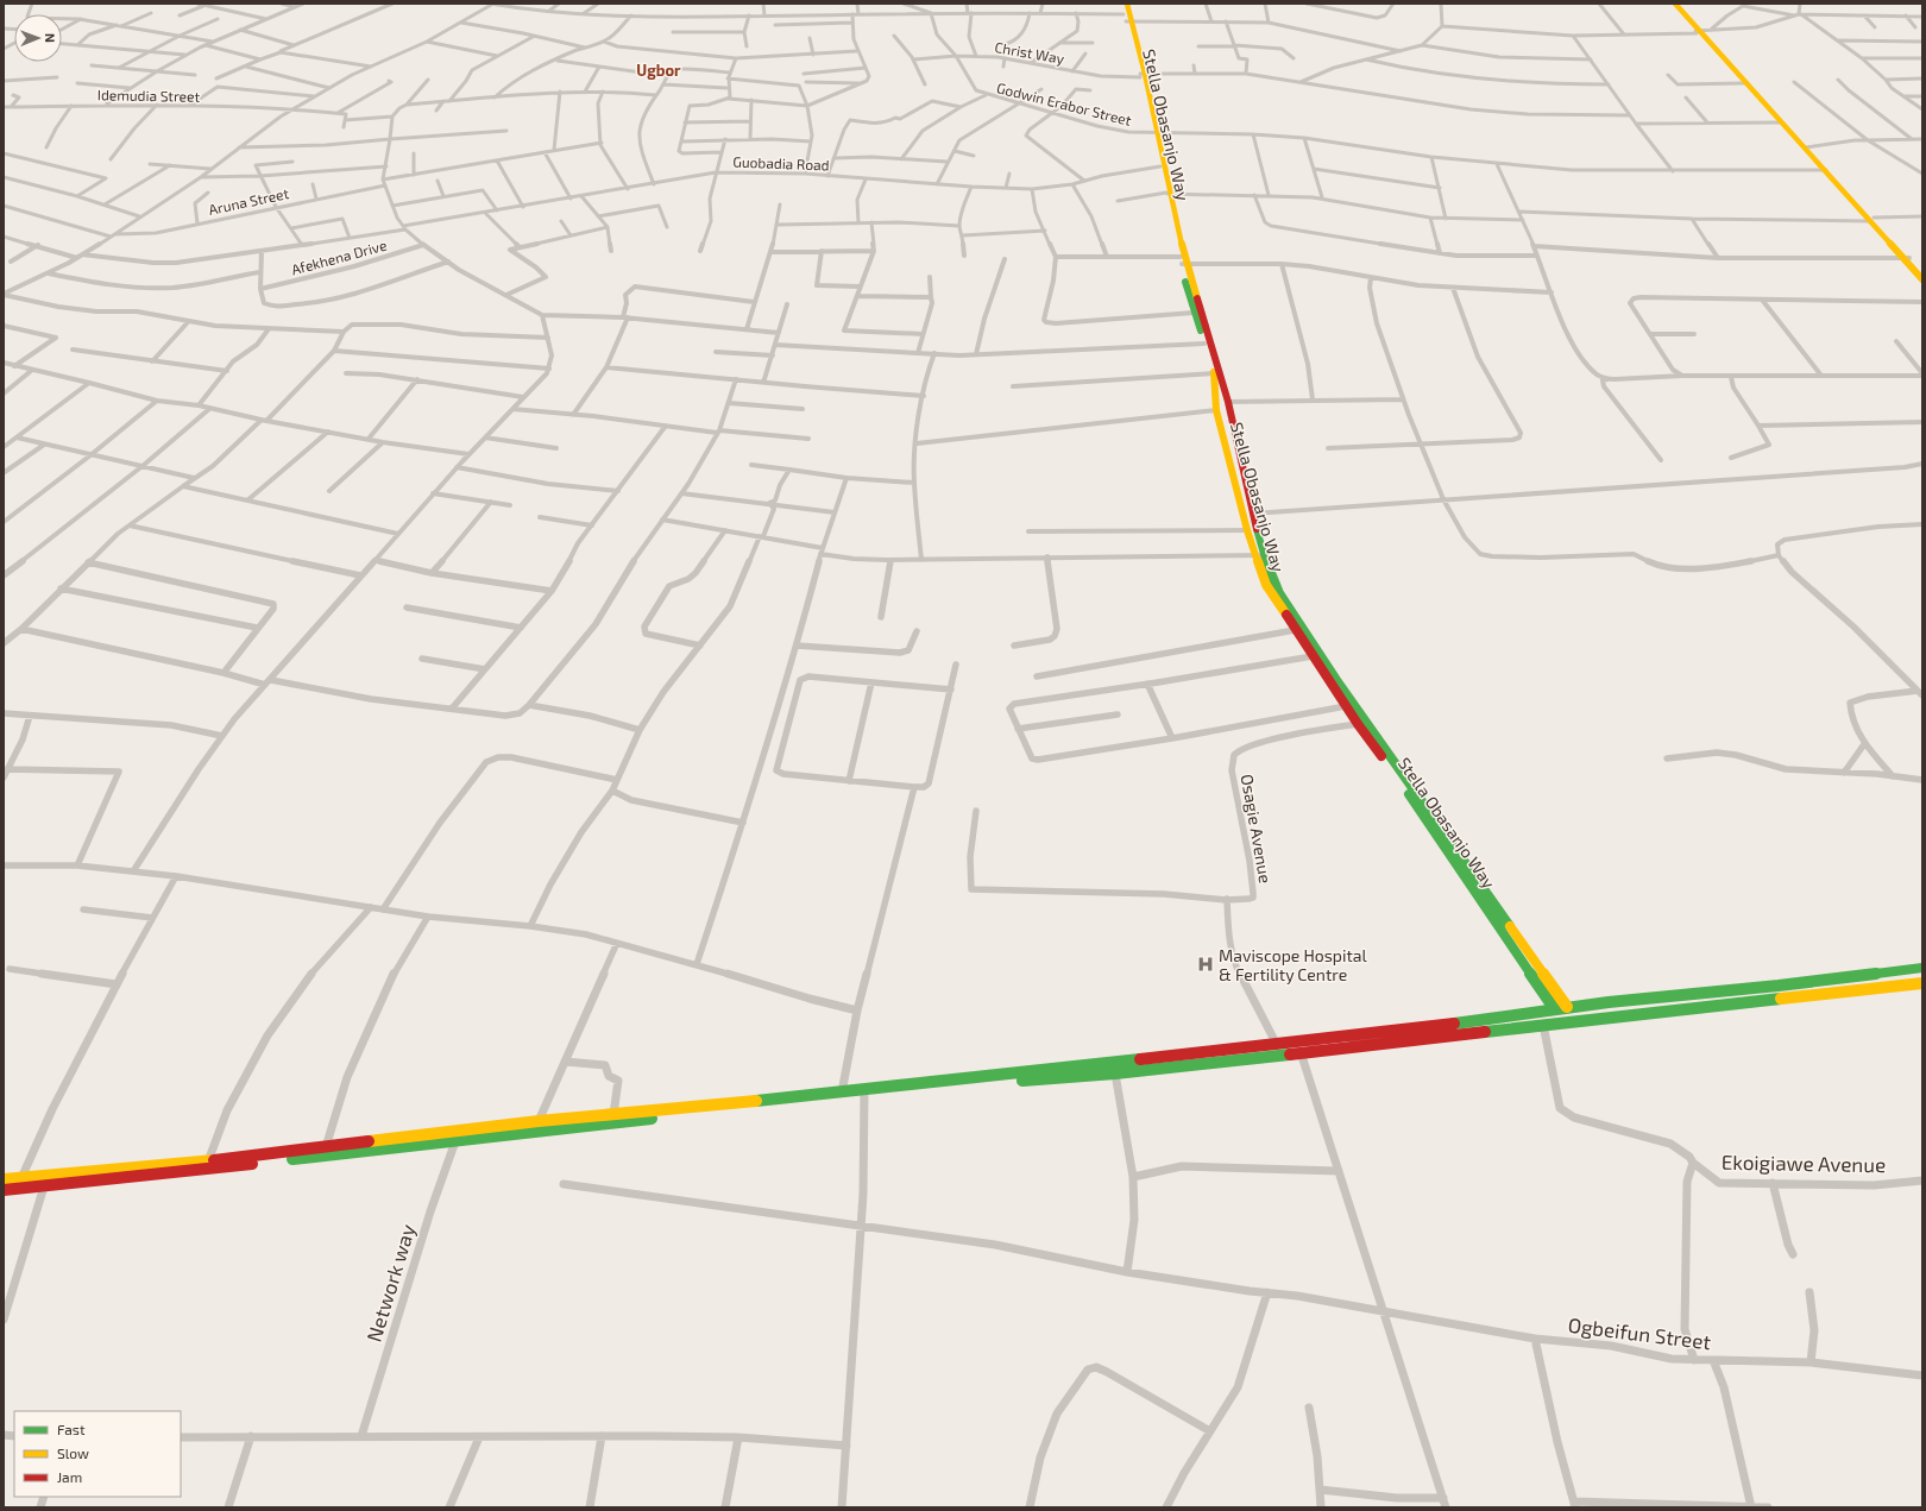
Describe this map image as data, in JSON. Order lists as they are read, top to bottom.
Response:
{
  "streets": {
    "main road": ["Stella Obasanjo Way"],
    "street": [
      "Christ Way",
      "Idemudia Street",
      "Godwin Erabor Street",
      "Guobadia Road",
      "Aruna Street",
      "Afekhena Drive",
      "Osagie Avenue",
      "Ekoigiawe Avenue",
      "Network way",
      "Ogbeifun Street"
    ]
  },
  "crossings": [
    ["Christ Way", "Godwin Erabor Street"],
    ["Christ Way", "Stella Obasanjo Way"],
    ["Godwin Erabor Street", "Stella Obasanjo Way"],
    ["Stella Obasanjo Way", "Guobadia Road"],
    ["Stella Obasanjo Way", "Osagie Avenue"]
  ],
  "districts": ["Ugbor"],
  "places": {
    "hospital": ["Maviscope Hospital & Fertility Centre"]
  },
  "legend": ["Fast", "Slow", "Jam"],
  "north": "right"
}
